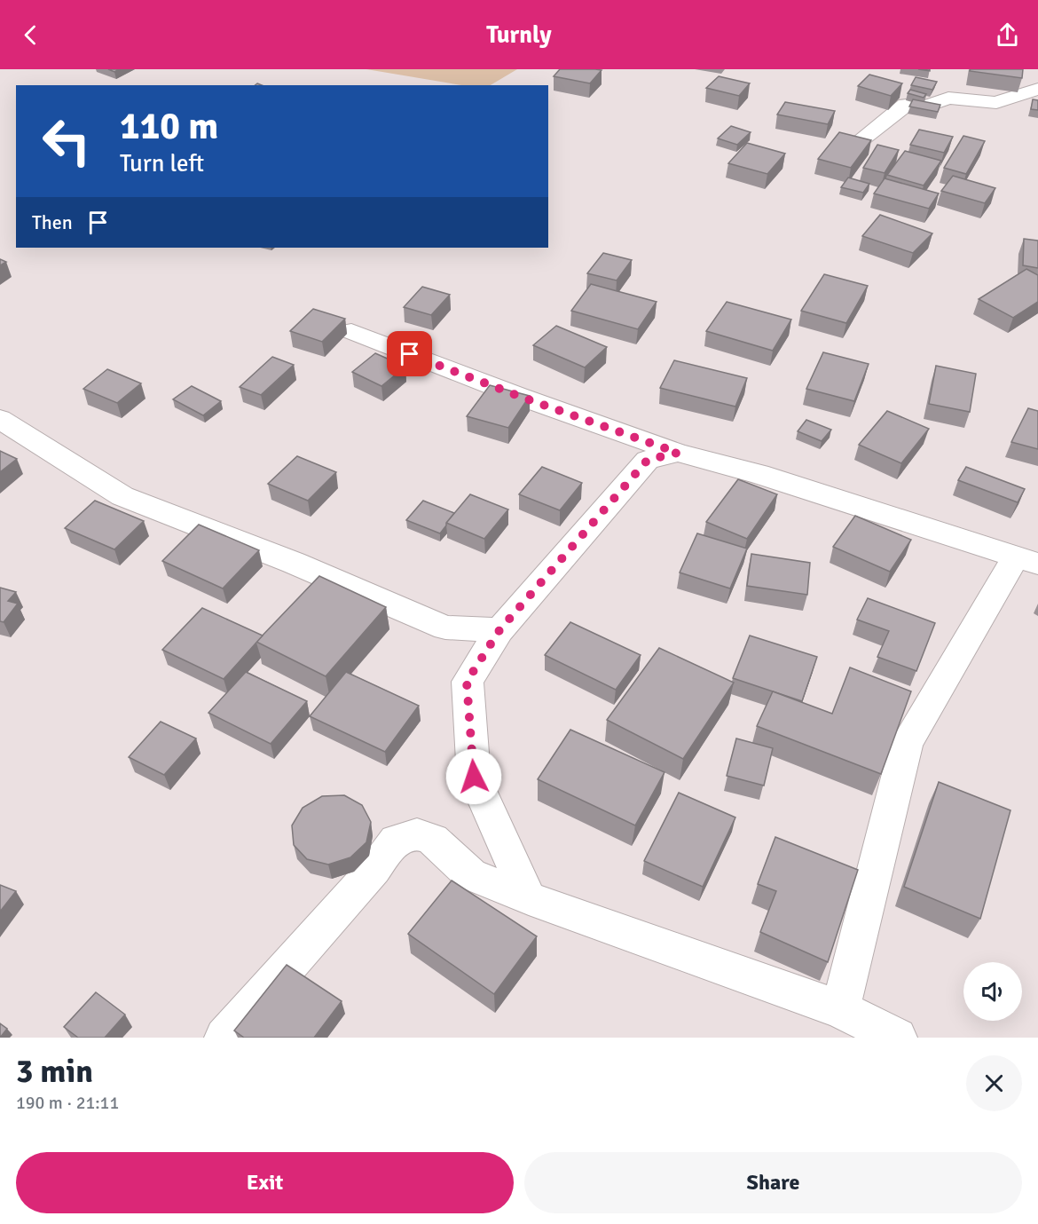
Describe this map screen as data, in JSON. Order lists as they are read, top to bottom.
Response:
{
  "page": {
    "header": "Turnly",
    "turn": ["110 m", "Turn left"],
    "then": "Then",
    "heading": ["3 min", "190 m · 21:11"],
    "buttons": ["Exit", "Share"]
  }
}
